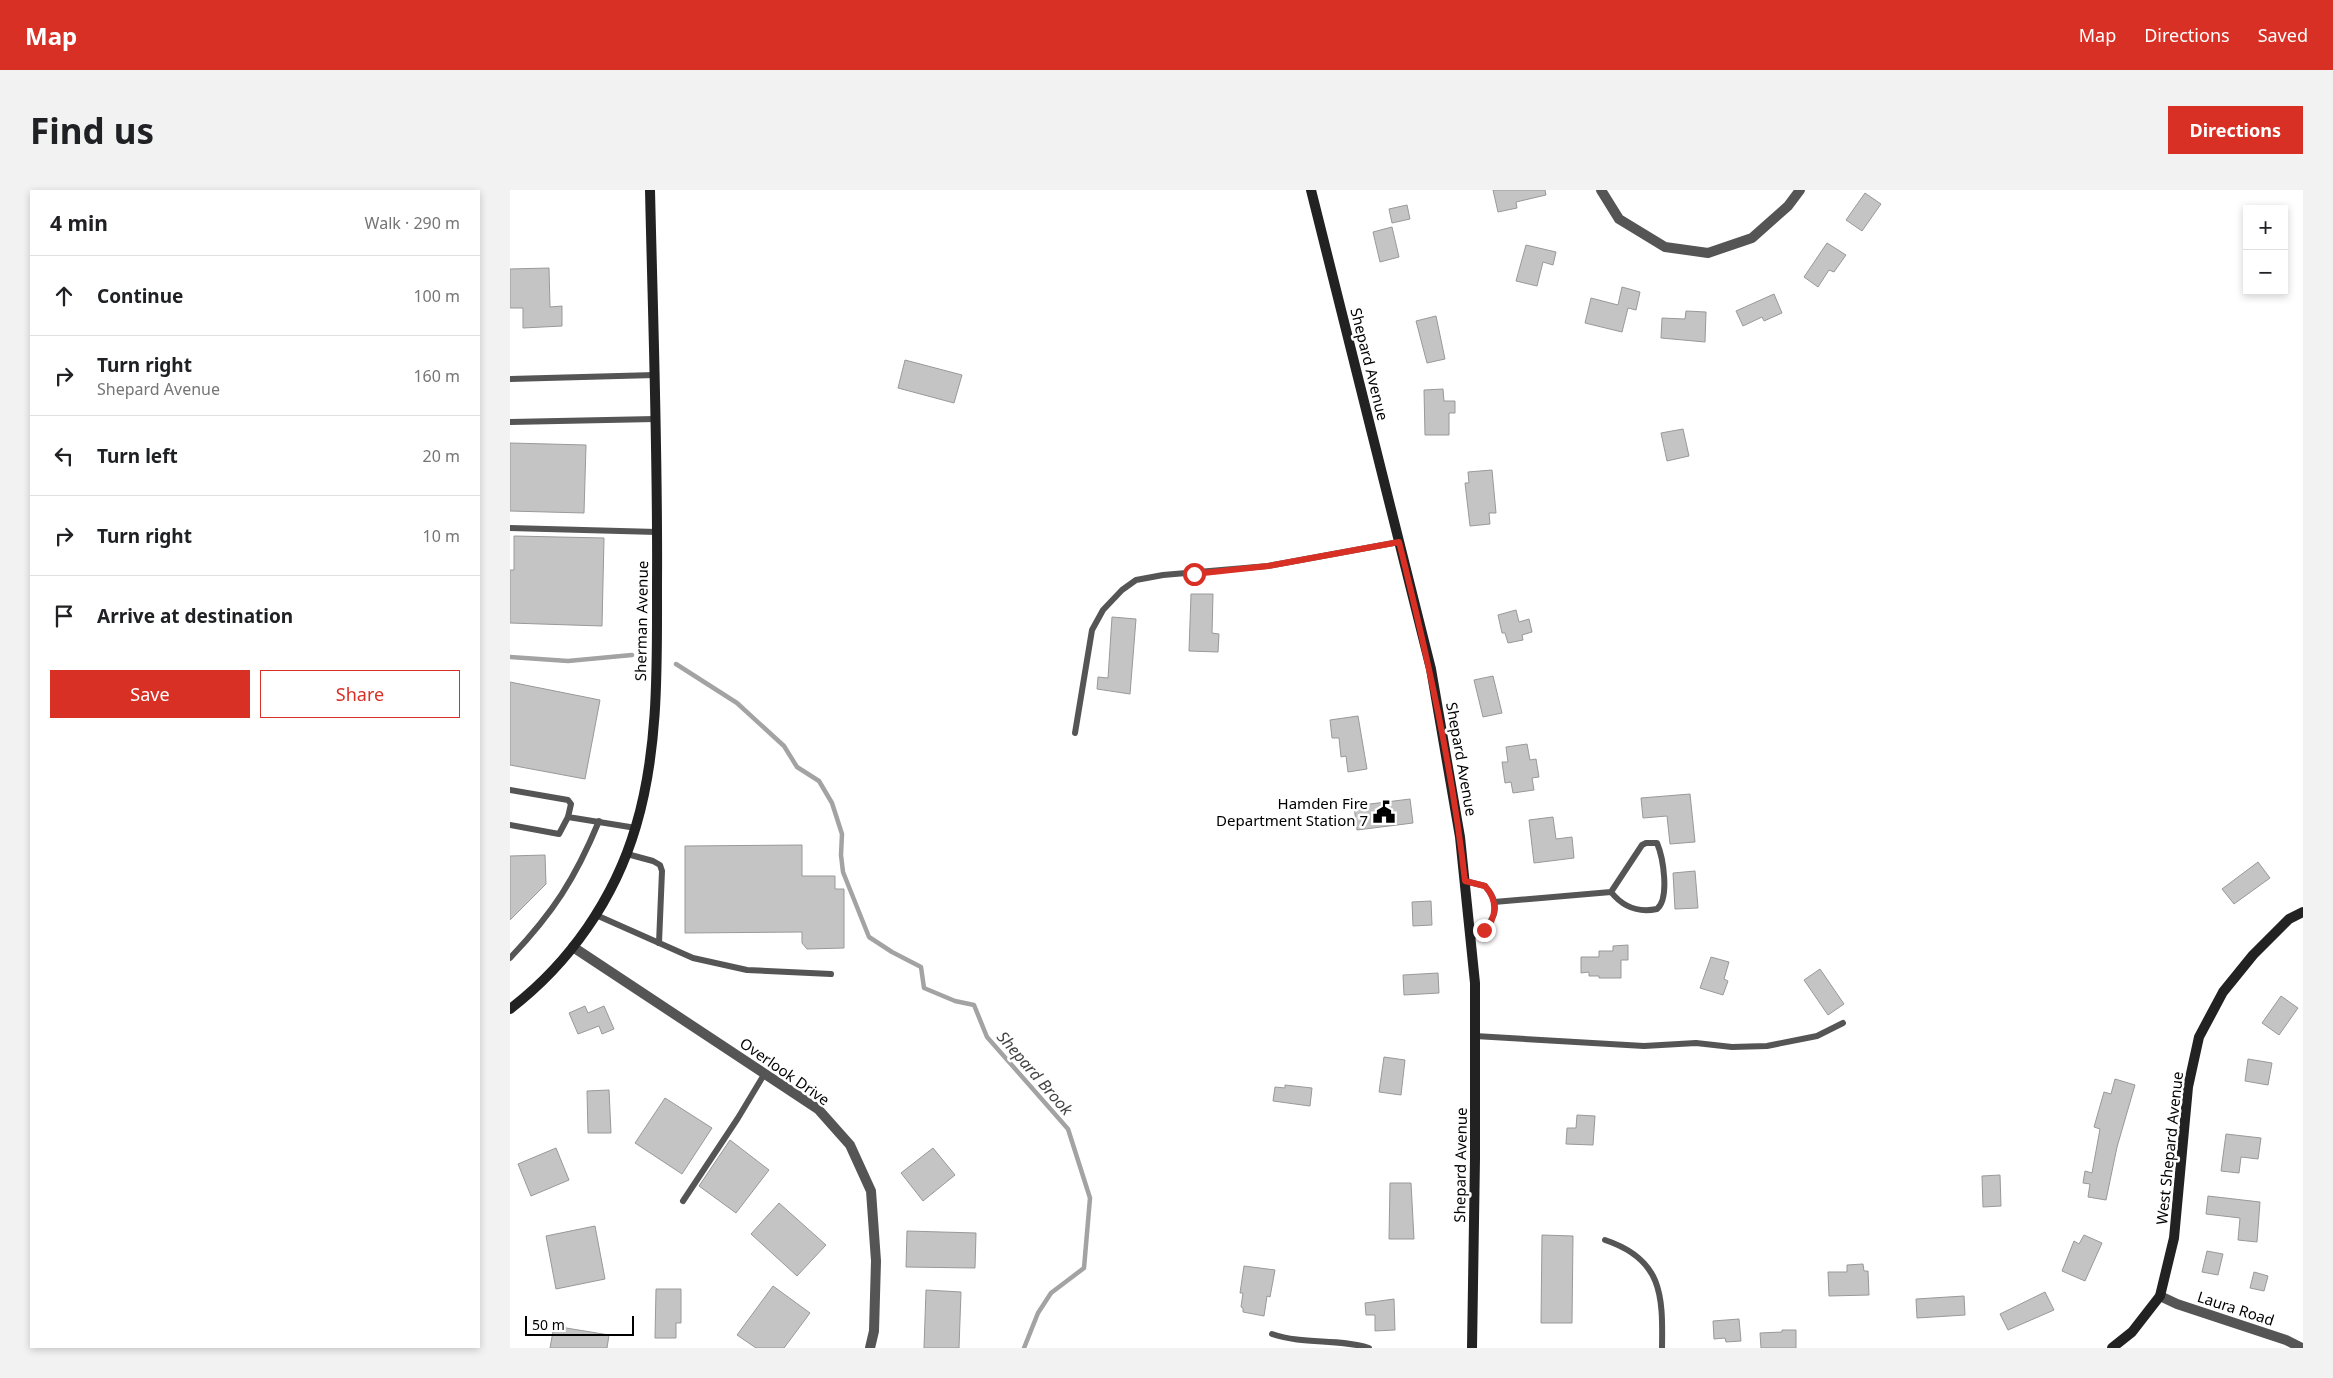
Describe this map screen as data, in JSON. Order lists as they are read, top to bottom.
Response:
{
  "streets": {
    "main road": ["Shepard Avenue", "Sherman Avenue", "West Shepard Avenue"],
    "street": ["Overlook Drive", "Laura Road"]
  },
  "crossings": [
    ["Sherman Avenue", "Overlook Drive"],
    ["West Shepard Avenue", "Laura Road"]
  ],
  "water": ["Shepard Brook"],
  "places": {
    "public building": ["Hamden Fire Department Station 7"]
  },
  "scale_bar": "50 m",
  "page": {
    "header": "Map",
    "nav": ["Map", "Directions", "Saved"],
    "buttons": [
      "Directions",
      ["Save", "Share"]
    ],
    "title": "Find us",
    "heading": ["4 min", "Walk · 290 m"],
    "map_buttons": ["+", "−"],
    "list": [
      ["Continue", "100 m"],
      ["Turn right", "Shepard Avenue", "160 m"],
      ["Turn left", "20 m"],
      ["Turn right", "10 m"],
      "Arrive at destination"
    ],
    "scale": "50 m"
  }
}
